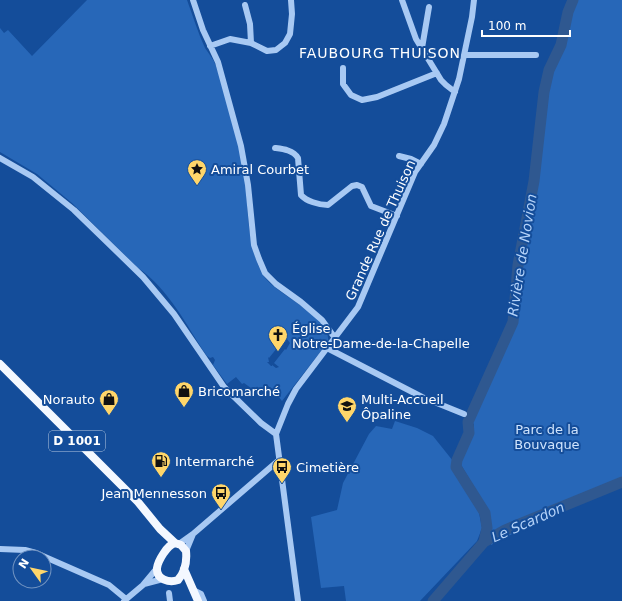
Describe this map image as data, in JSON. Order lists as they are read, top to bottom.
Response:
{
  "streets": {
    "main road": ["D 1001"],
    "street": ["Grande Rue de Thuison"]
  },
  "districts": ["FAUBOURG THUISON"],
  "water": ["Rivière de Novion", "Le Scardon"],
  "parks": ["Parc de la Bouvaque"],
  "places": {
    "place": ["Amiral Courbet"],
    "church": ["Église Notre-Dame-de-la-Chapelle"],
    "shop": ["Bricomarché", "Norauto"],
    "school or university": ["Multi-Accueil Ôpaline"],
    "fuel station": ["Intermarché"],
    "bus stop": ["Cimetière", "Jean Mennesson"]
  },
  "scale_bar": "100 m",
  "north": "top left"
}
